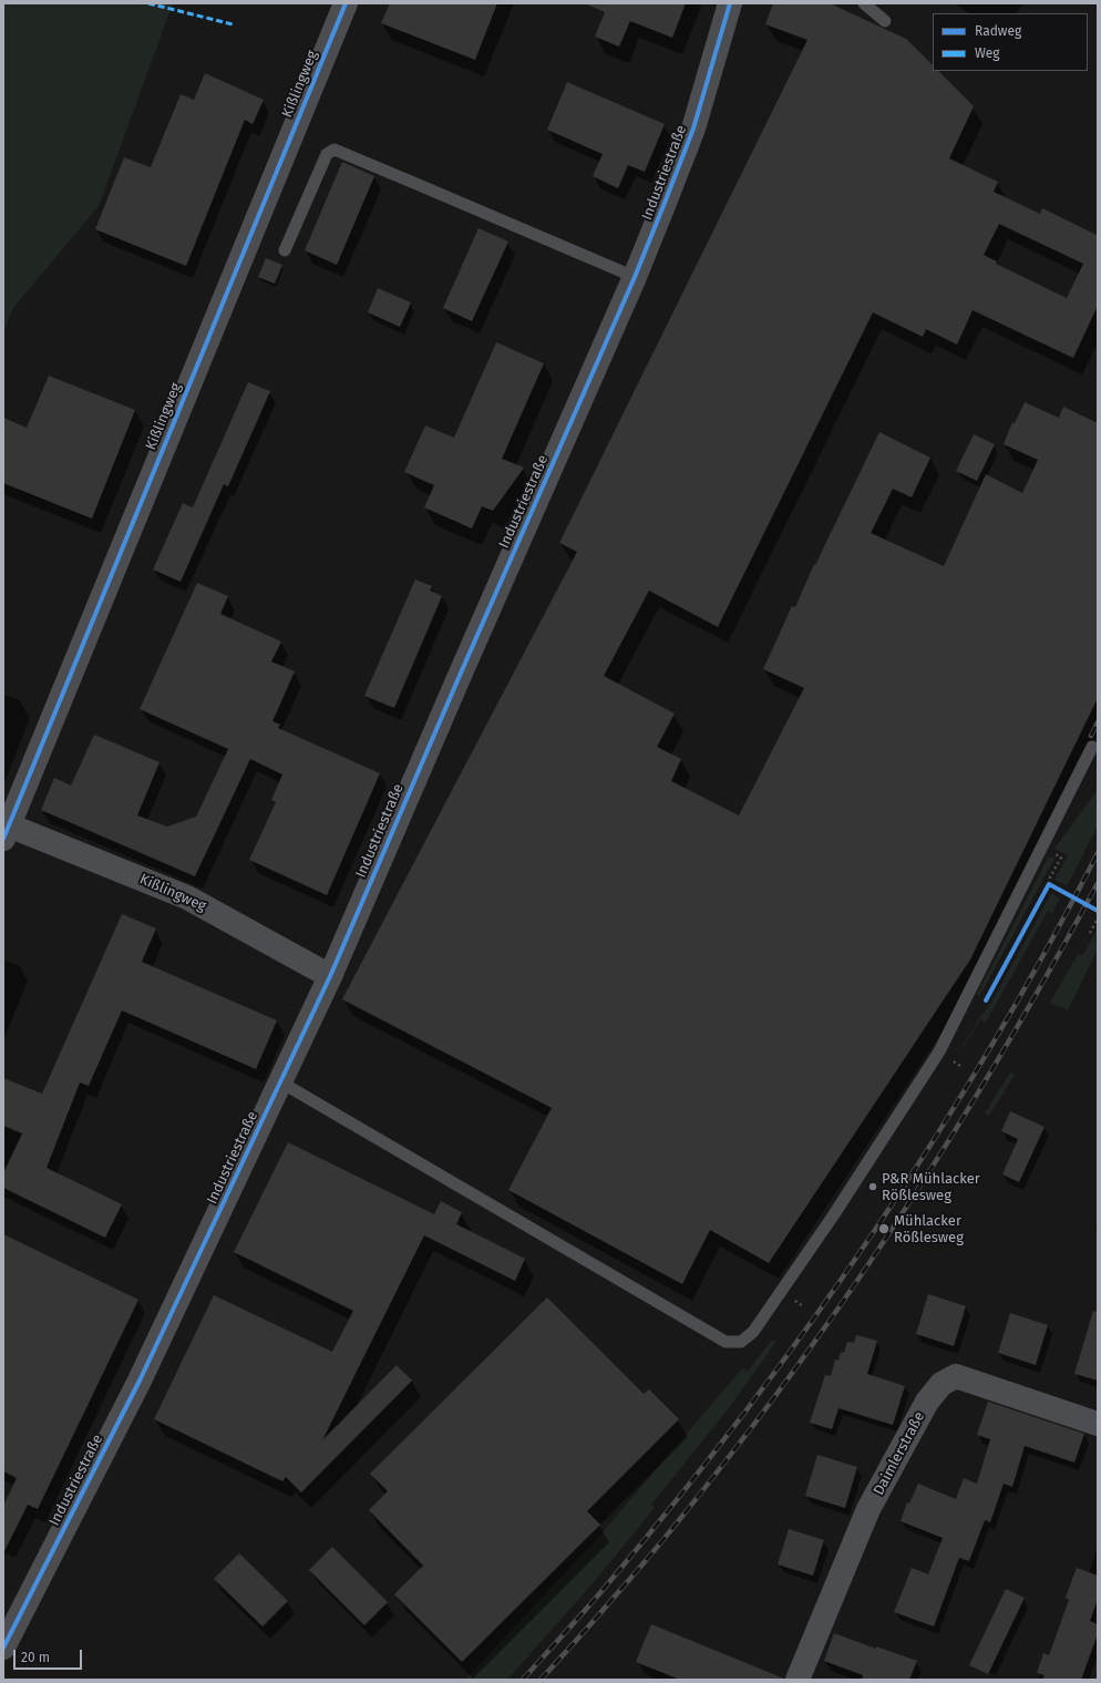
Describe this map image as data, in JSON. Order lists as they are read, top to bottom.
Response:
{
  "streets": {
    "street": ["Kißlingweg", "Industriestraße", "Daimlerstraße"]
  },
  "crossings": [
    ["Kißlingweg", "Industriestraße"]
  ],
  "places": ["P&R Mühlacker Rößlesweg", "Mühlacker Rößlesweg"],
  "legend": ["Radweg", "Weg"],
  "scale_bar": "20 m"
}
